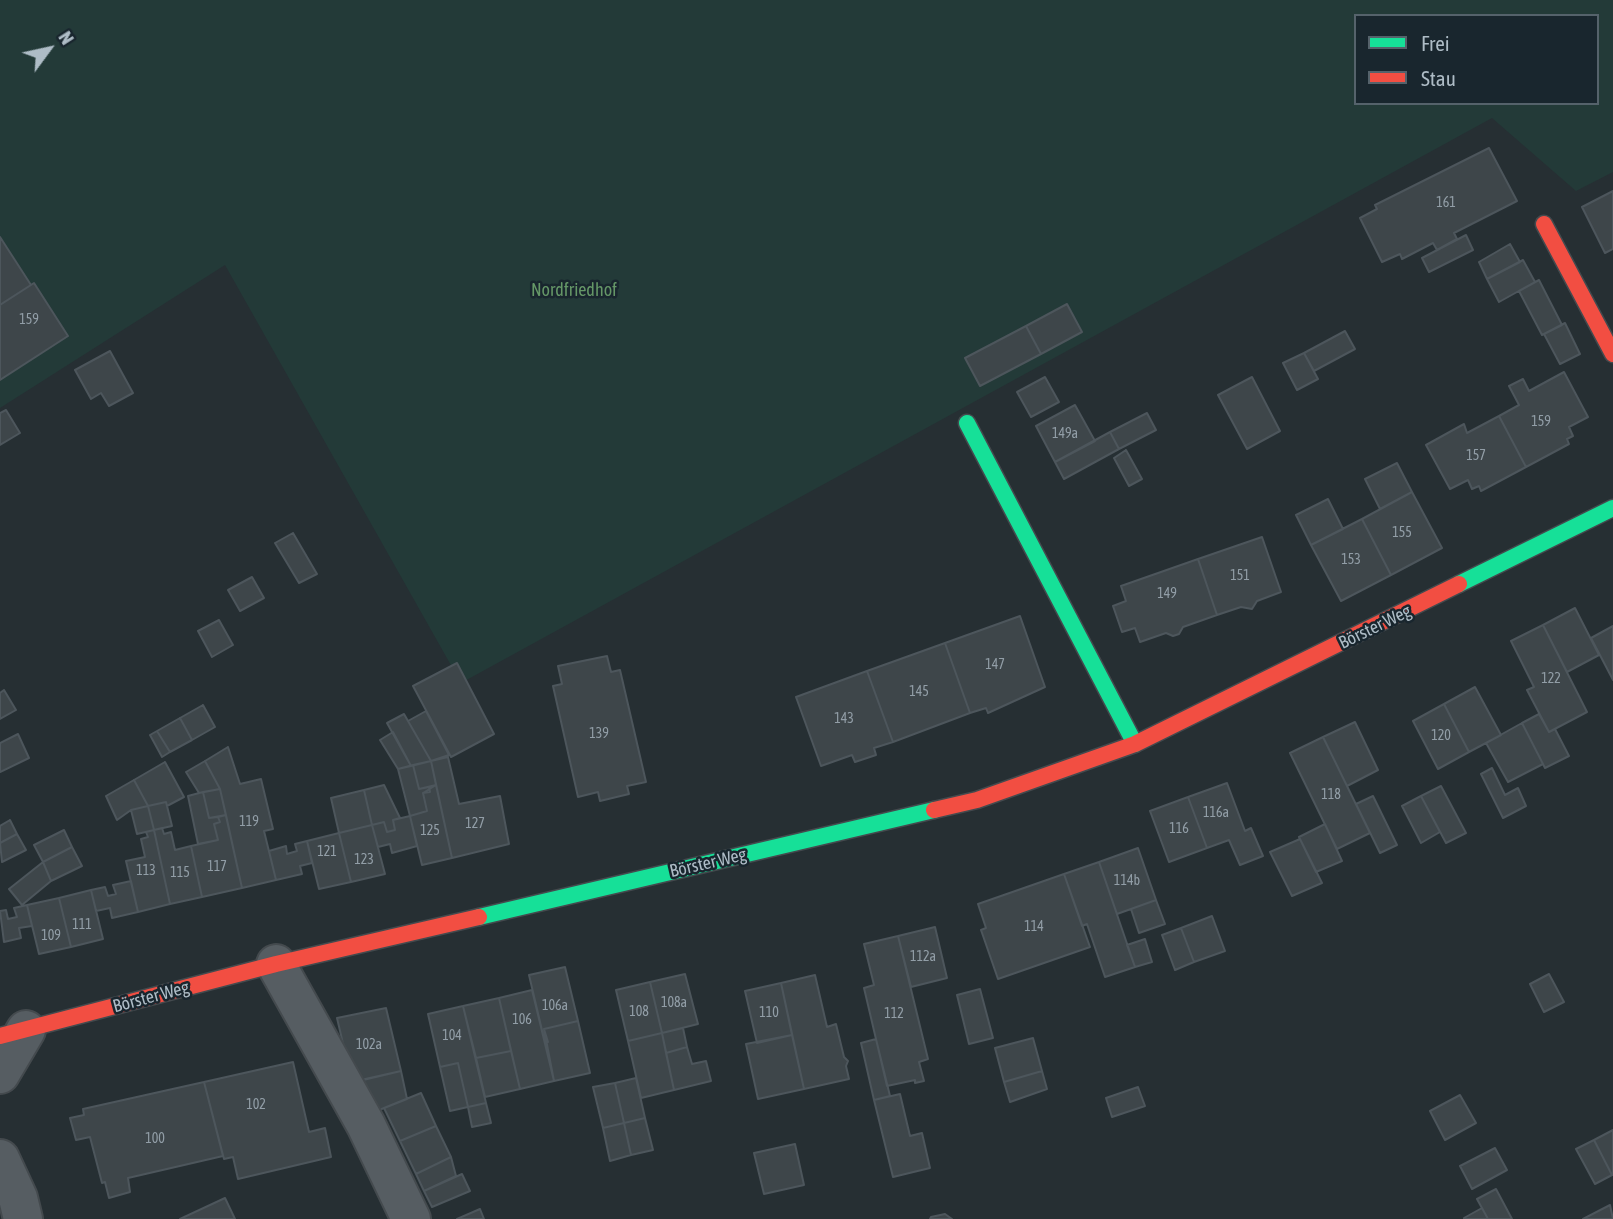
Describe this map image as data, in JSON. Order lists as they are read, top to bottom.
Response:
{
  "streets": {
    "street": ["Börster Weg"]
  },
  "parks": ["Nordfriedhof"],
  "house_numbers": [
    "161",
    "159",
    "159",
    "149a",
    "157",
    "155",
    "153",
    "151",
    "149",
    "147",
    "122",
    "145",
    "143",
    "139",
    "120",
    "118",
    "116a",
    "119",
    "127",
    "116",
    "125",
    "121",
    "123",
    "117",
    "113",
    "115",
    "114b",
    "111",
    "114",
    "109",
    "112a",
    "108a",
    "106a",
    "108",
    "110",
    "112",
    "106",
    "104",
    "102a",
    "102",
    "100"
  ],
  "legend": ["Frei", "Stau"],
  "north": "top right"
}
